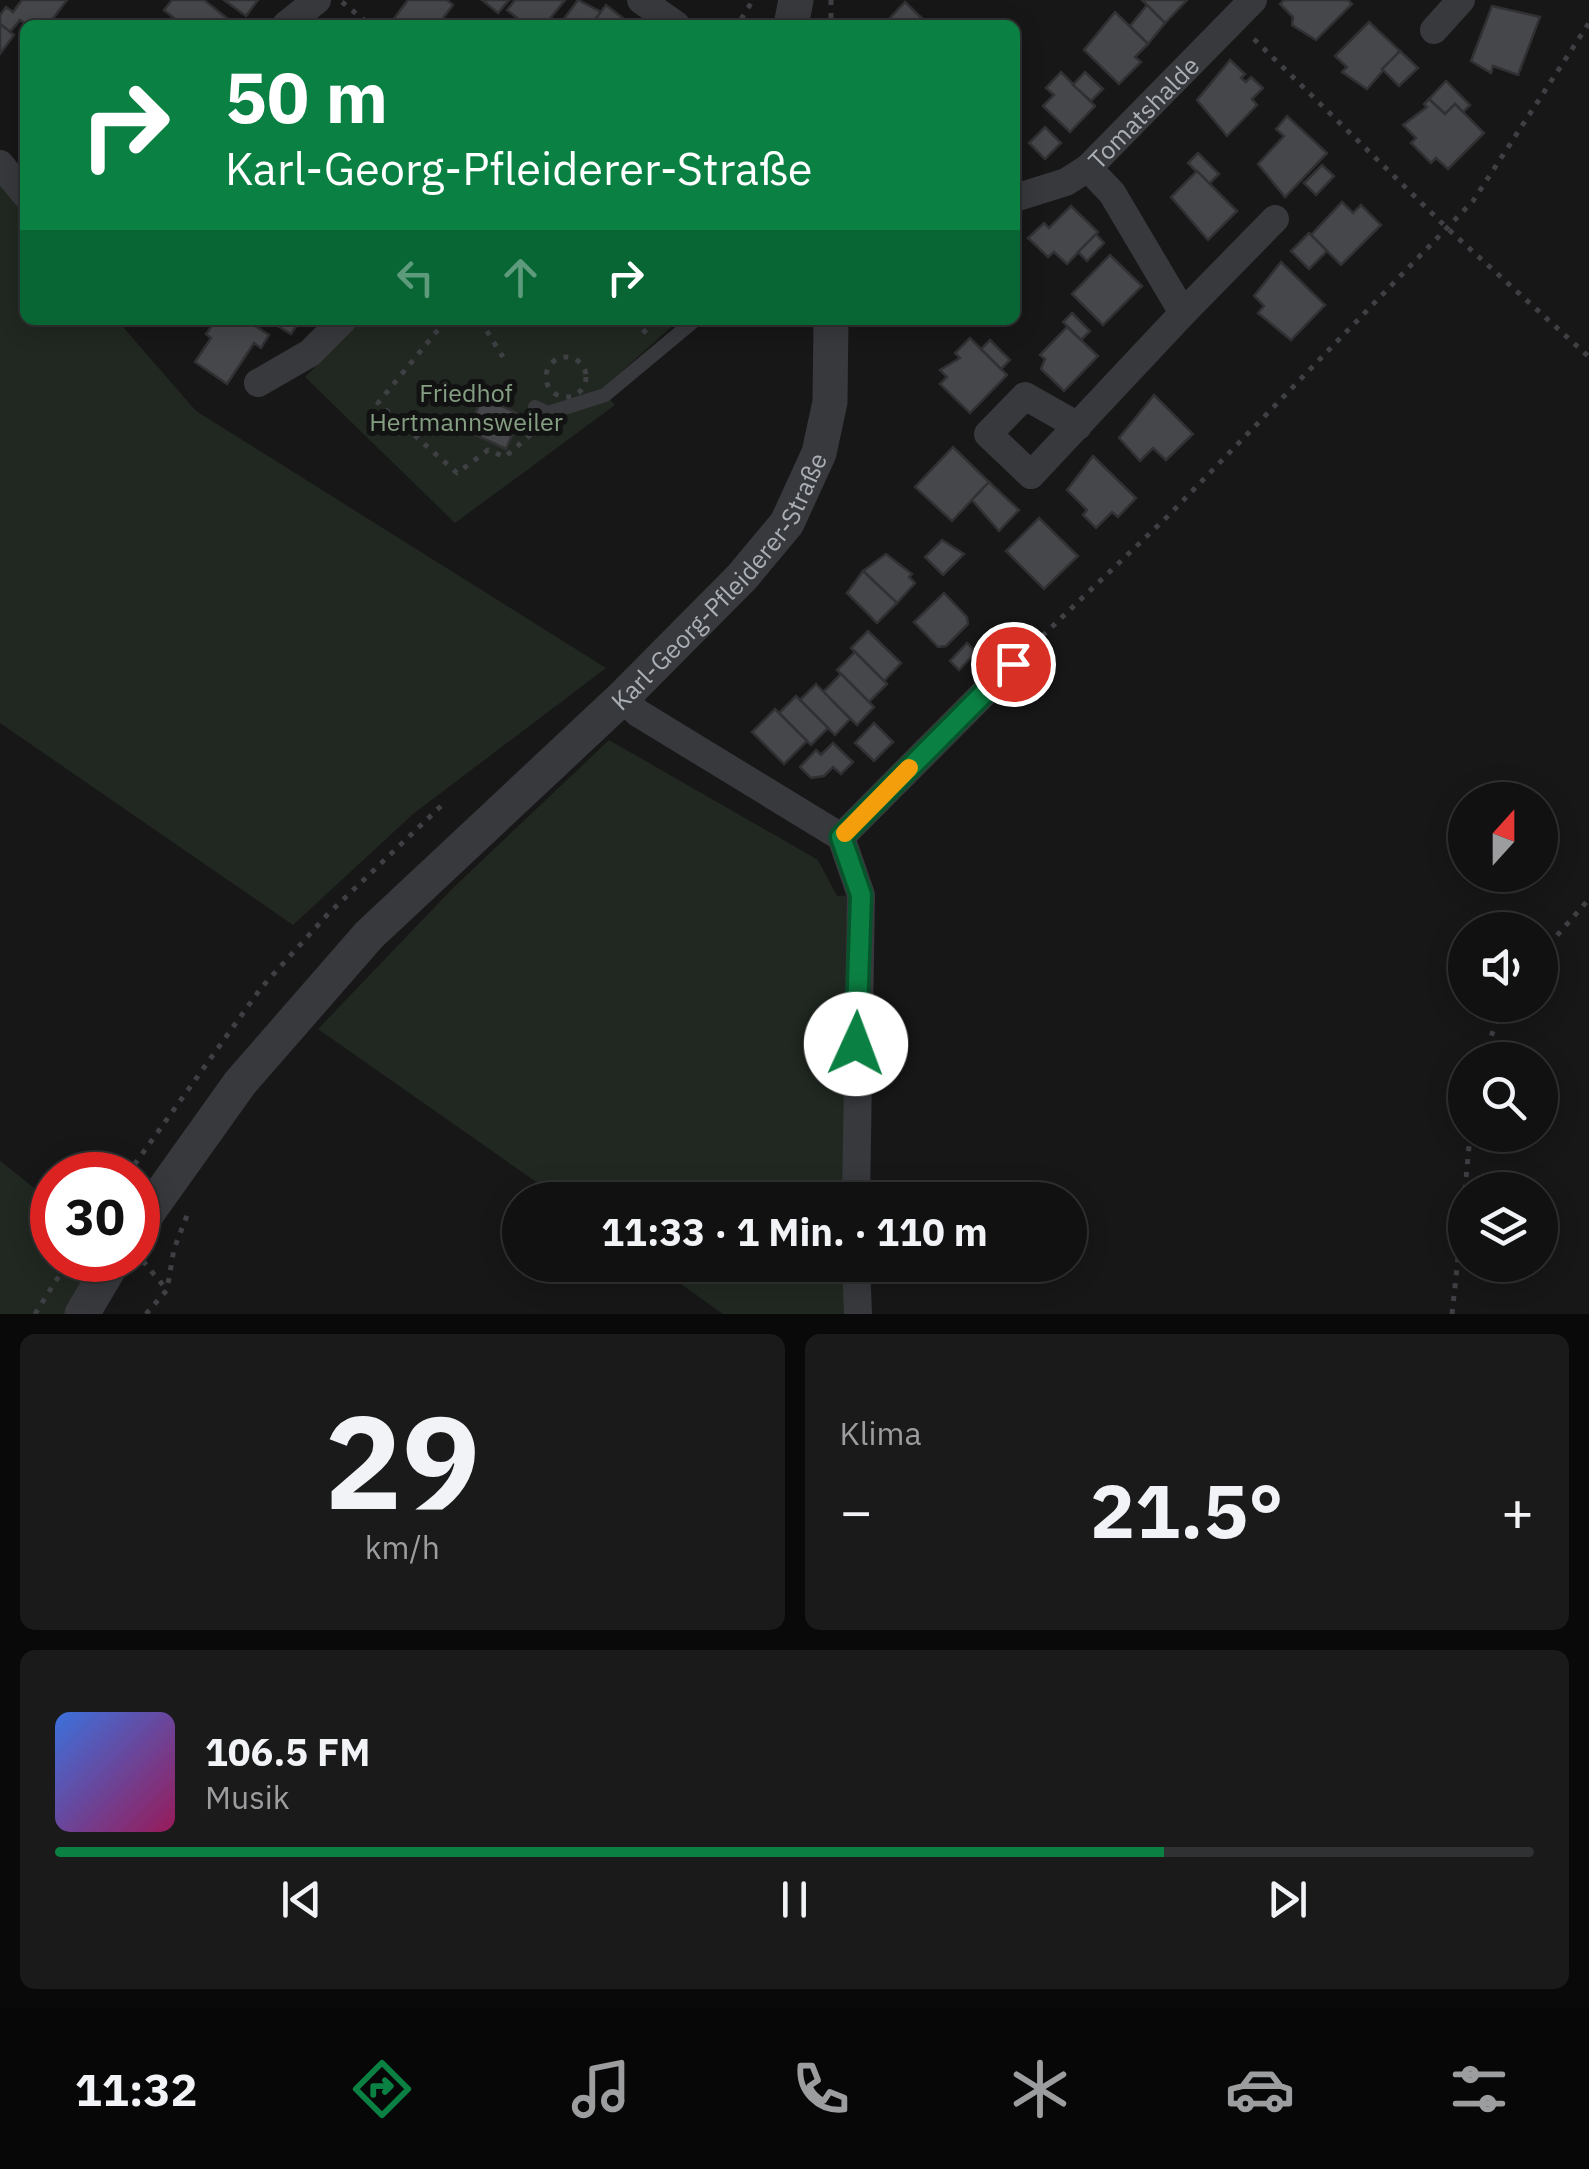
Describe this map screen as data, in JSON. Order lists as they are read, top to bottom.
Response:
{
  "streets": {
    "street": ["Tomatshalde", "Karl-Georg-Pfleiderer-Straße"]
  },
  "parks": ["Friedhof Hertmannsweiler"],
  "north": "top",
  "page": {
    "turn": ["50 m", "Karl-Georg-Pfleiderer-Straße"],
    "limit": "30",
    "trip": "11:33 · 1 Min. · 110 m",
    "tile": [
      ["29", "km/h"],
      "Klima"
    ],
    "heat": ["−", "21.5°", "+"],
    "song": ["106.5 FM", "Musik"],
    "tabs": "11:32"
  }
}
